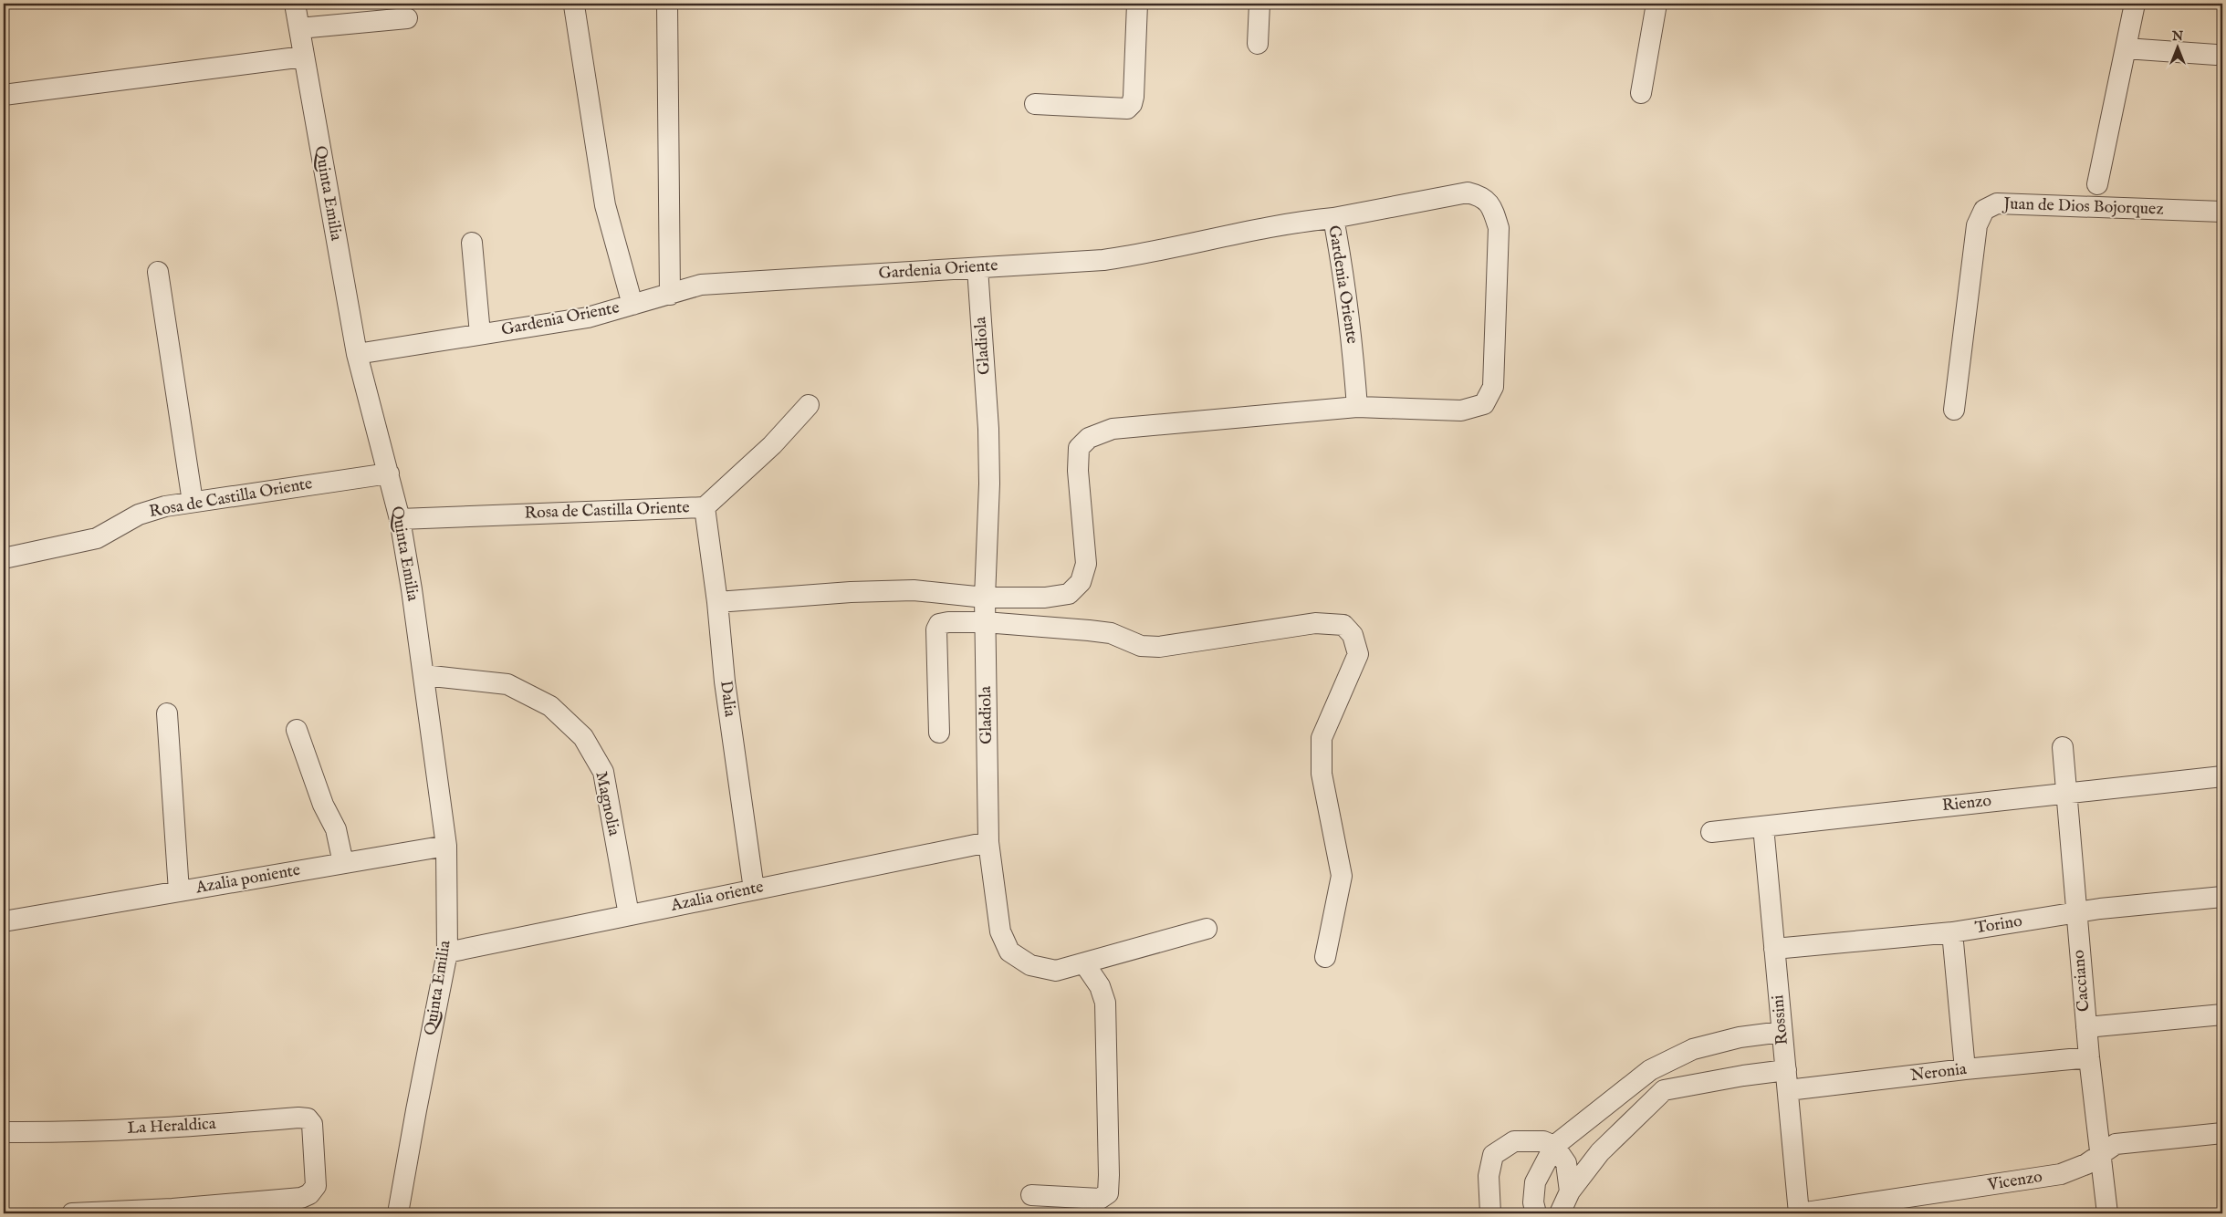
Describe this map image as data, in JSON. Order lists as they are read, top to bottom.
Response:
{
  "streets": {
    "street": [
      "Quinta Emilia",
      "Juan de Dios Bojorquez",
      "Gardenia Oriente",
      "Gladiola",
      "Rosa de Castilla Oriente",
      "Dalia",
      "Magnolia",
      "Rienzo",
      "Azalia poniente",
      "Azalia oriente",
      "Torino",
      "Cacciano",
      "Rossini",
      "Neronia",
      "La Heraldica",
      "Vicenzo"
    ]
  },
  "crossings": [
    ["Quinta Emilia", "Gardenia Oriente"],
    ["Quinta Emilia", "Rosa de Castilla Oriente"],
    ["Quinta Emilia", "Magnolia"],
    ["Quinta Emilia", "Azalia poniente"],
    ["Quinta Emilia", "Azalia oriente"],
    ["Gardenia Oriente", "Gladiola"],
    ["Gladiola", "Azalia oriente"],
    ["Rosa de Castilla Oriente", "Dalia"],
    ["Dalia", "Azalia oriente"],
    ["Magnolia", "Azalia oriente"],
    ["Rienzo", "Cacciano"],
    ["Rienzo", "Rossini"],
    ["Torino", "Cacciano"],
    ["Torino", "Rossini"],
    ["Cacciano", "Neronia"],
    ["Cacciano", "Vicenzo"],
    ["Rossini", "Neronia"],
    ["Rossini", "Vicenzo"]
  ],
  "north": "top"
}
